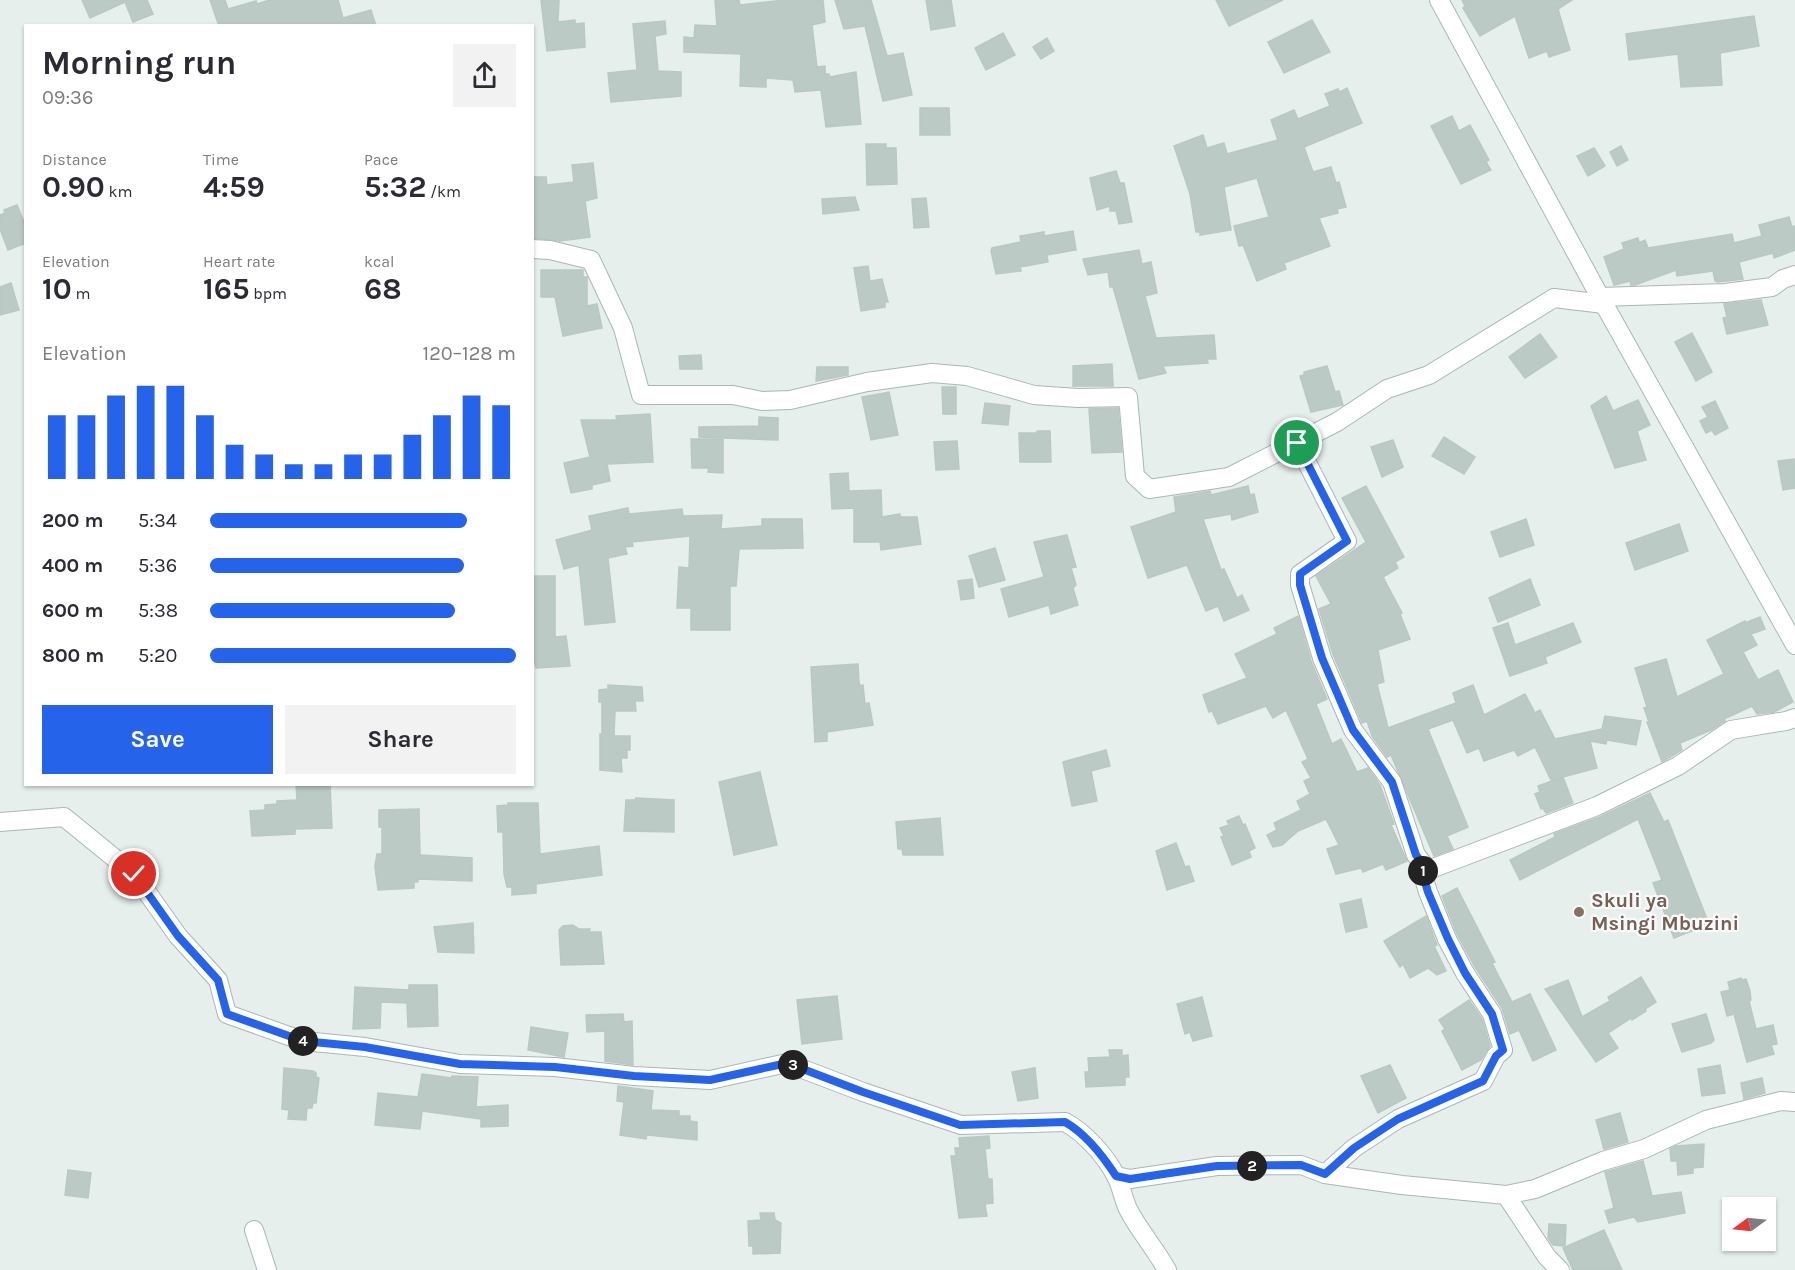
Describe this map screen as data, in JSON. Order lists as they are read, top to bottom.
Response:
{
  "places": ["Skuli ya Msingi Mbuzini"],
  "north": "left",
  "page": {
    "heading": ["Morning run", "09:36"],
    "stats": [
      ["Distance", "0.90 km"],
      ["Time", "4:59"],
      ["Pace", "5:32 /km"],
      ["Elevation", "10 m"],
      ["Heart rate", "165 bpm"],
      ["kcal", "68"]
    ],
    "chart": ["Elevation", "120–128 m"],
    "list": [
      {
        "name": "200 m",
        "note": "5:34"
      },
      {
        "name": "400 m",
        "note": "5:36"
      },
      {
        "name": "600 m",
        "note": "5:38"
      },
      {
        "name": "800 m",
        "note": "5:20"
      }
    ],
    "buttons": ["Save", "Share"],
    "pins": [
      "1",
      "4",
      "3",
      "2"
    ]
  }
}
